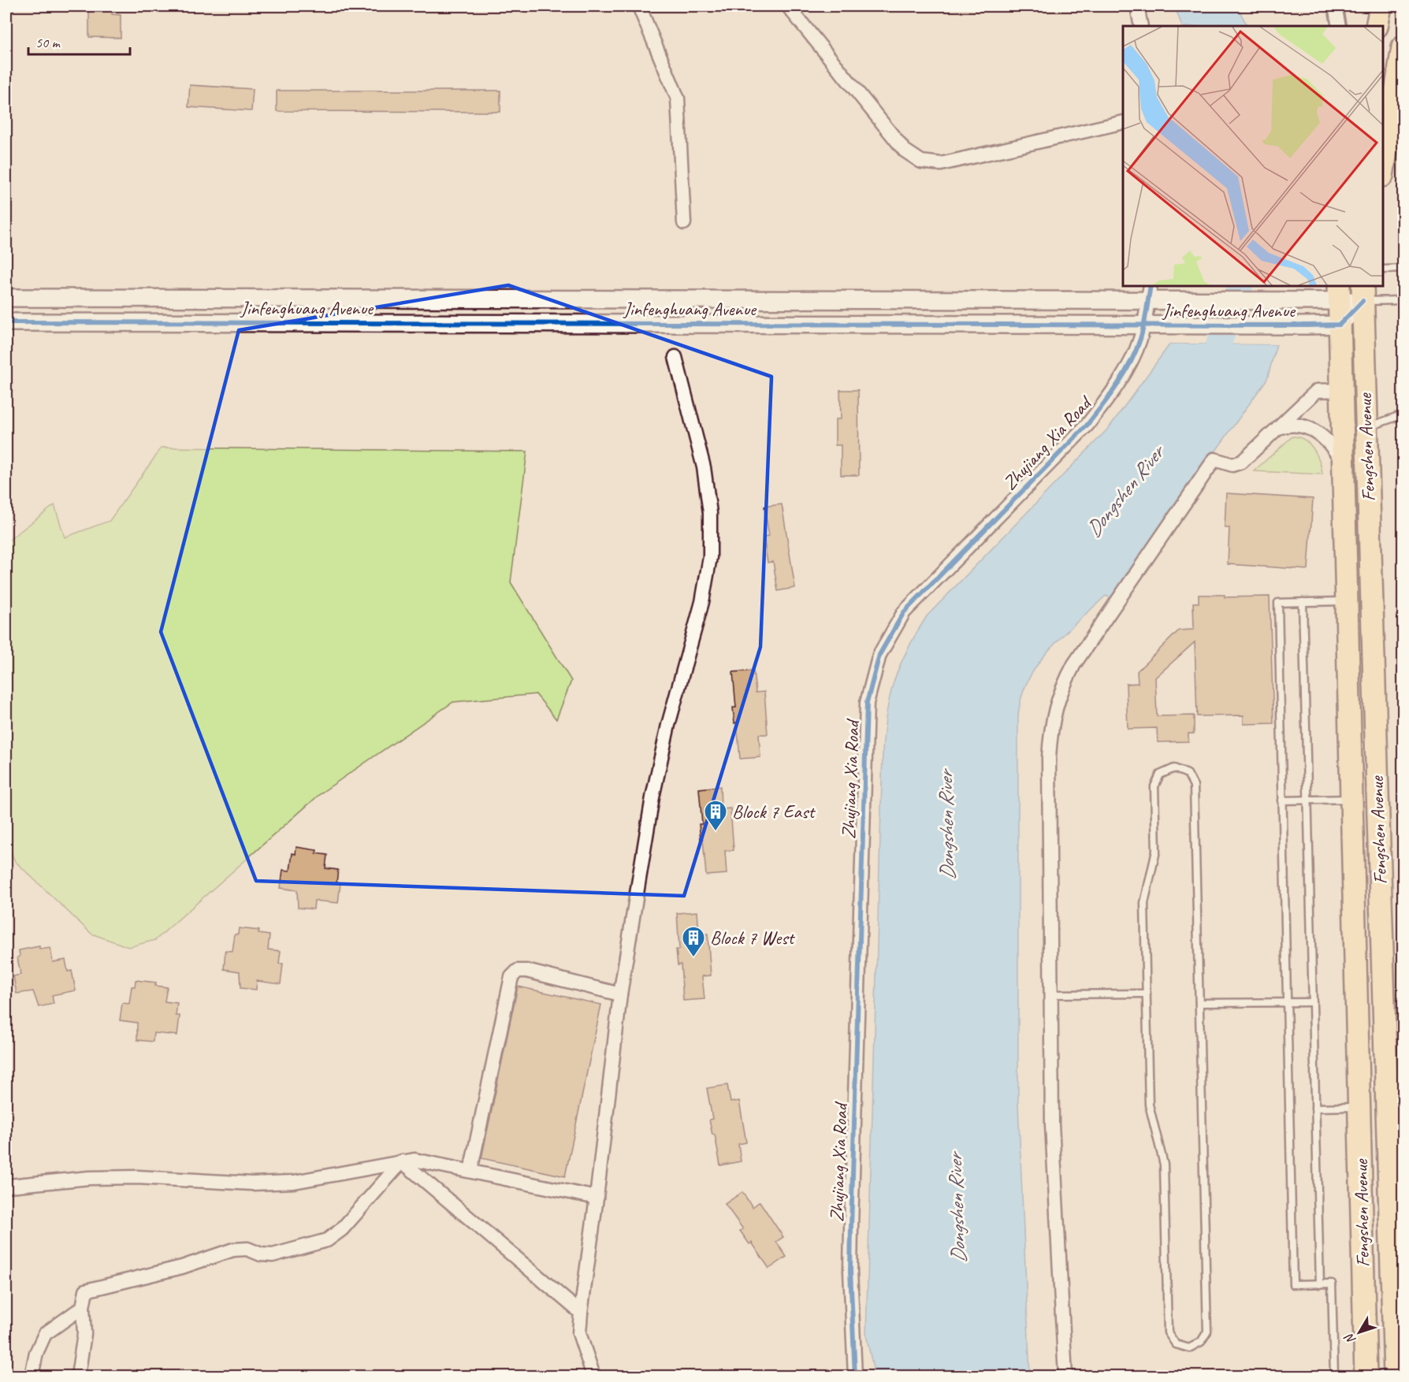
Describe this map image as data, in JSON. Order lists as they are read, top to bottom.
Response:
{
  "streets": {
    "main road": ["Fengshen Avenue"],
    "street": ["Jinfenghuang Avenue", "Zhujiang Xia Road"]
  },
  "crossings": [
    ["Jinfenghuang Avenue", "Zhujiang Xia Road"],
    ["Jinfenghuang Avenue", "Fengshen Avenue"]
  ],
  "water": ["Dongshen River"],
  "places": {
    "building": ["Block 7 East", "Block 7 West"]
  },
  "scale_bar": "50 m",
  "north": "bottom left"
}
